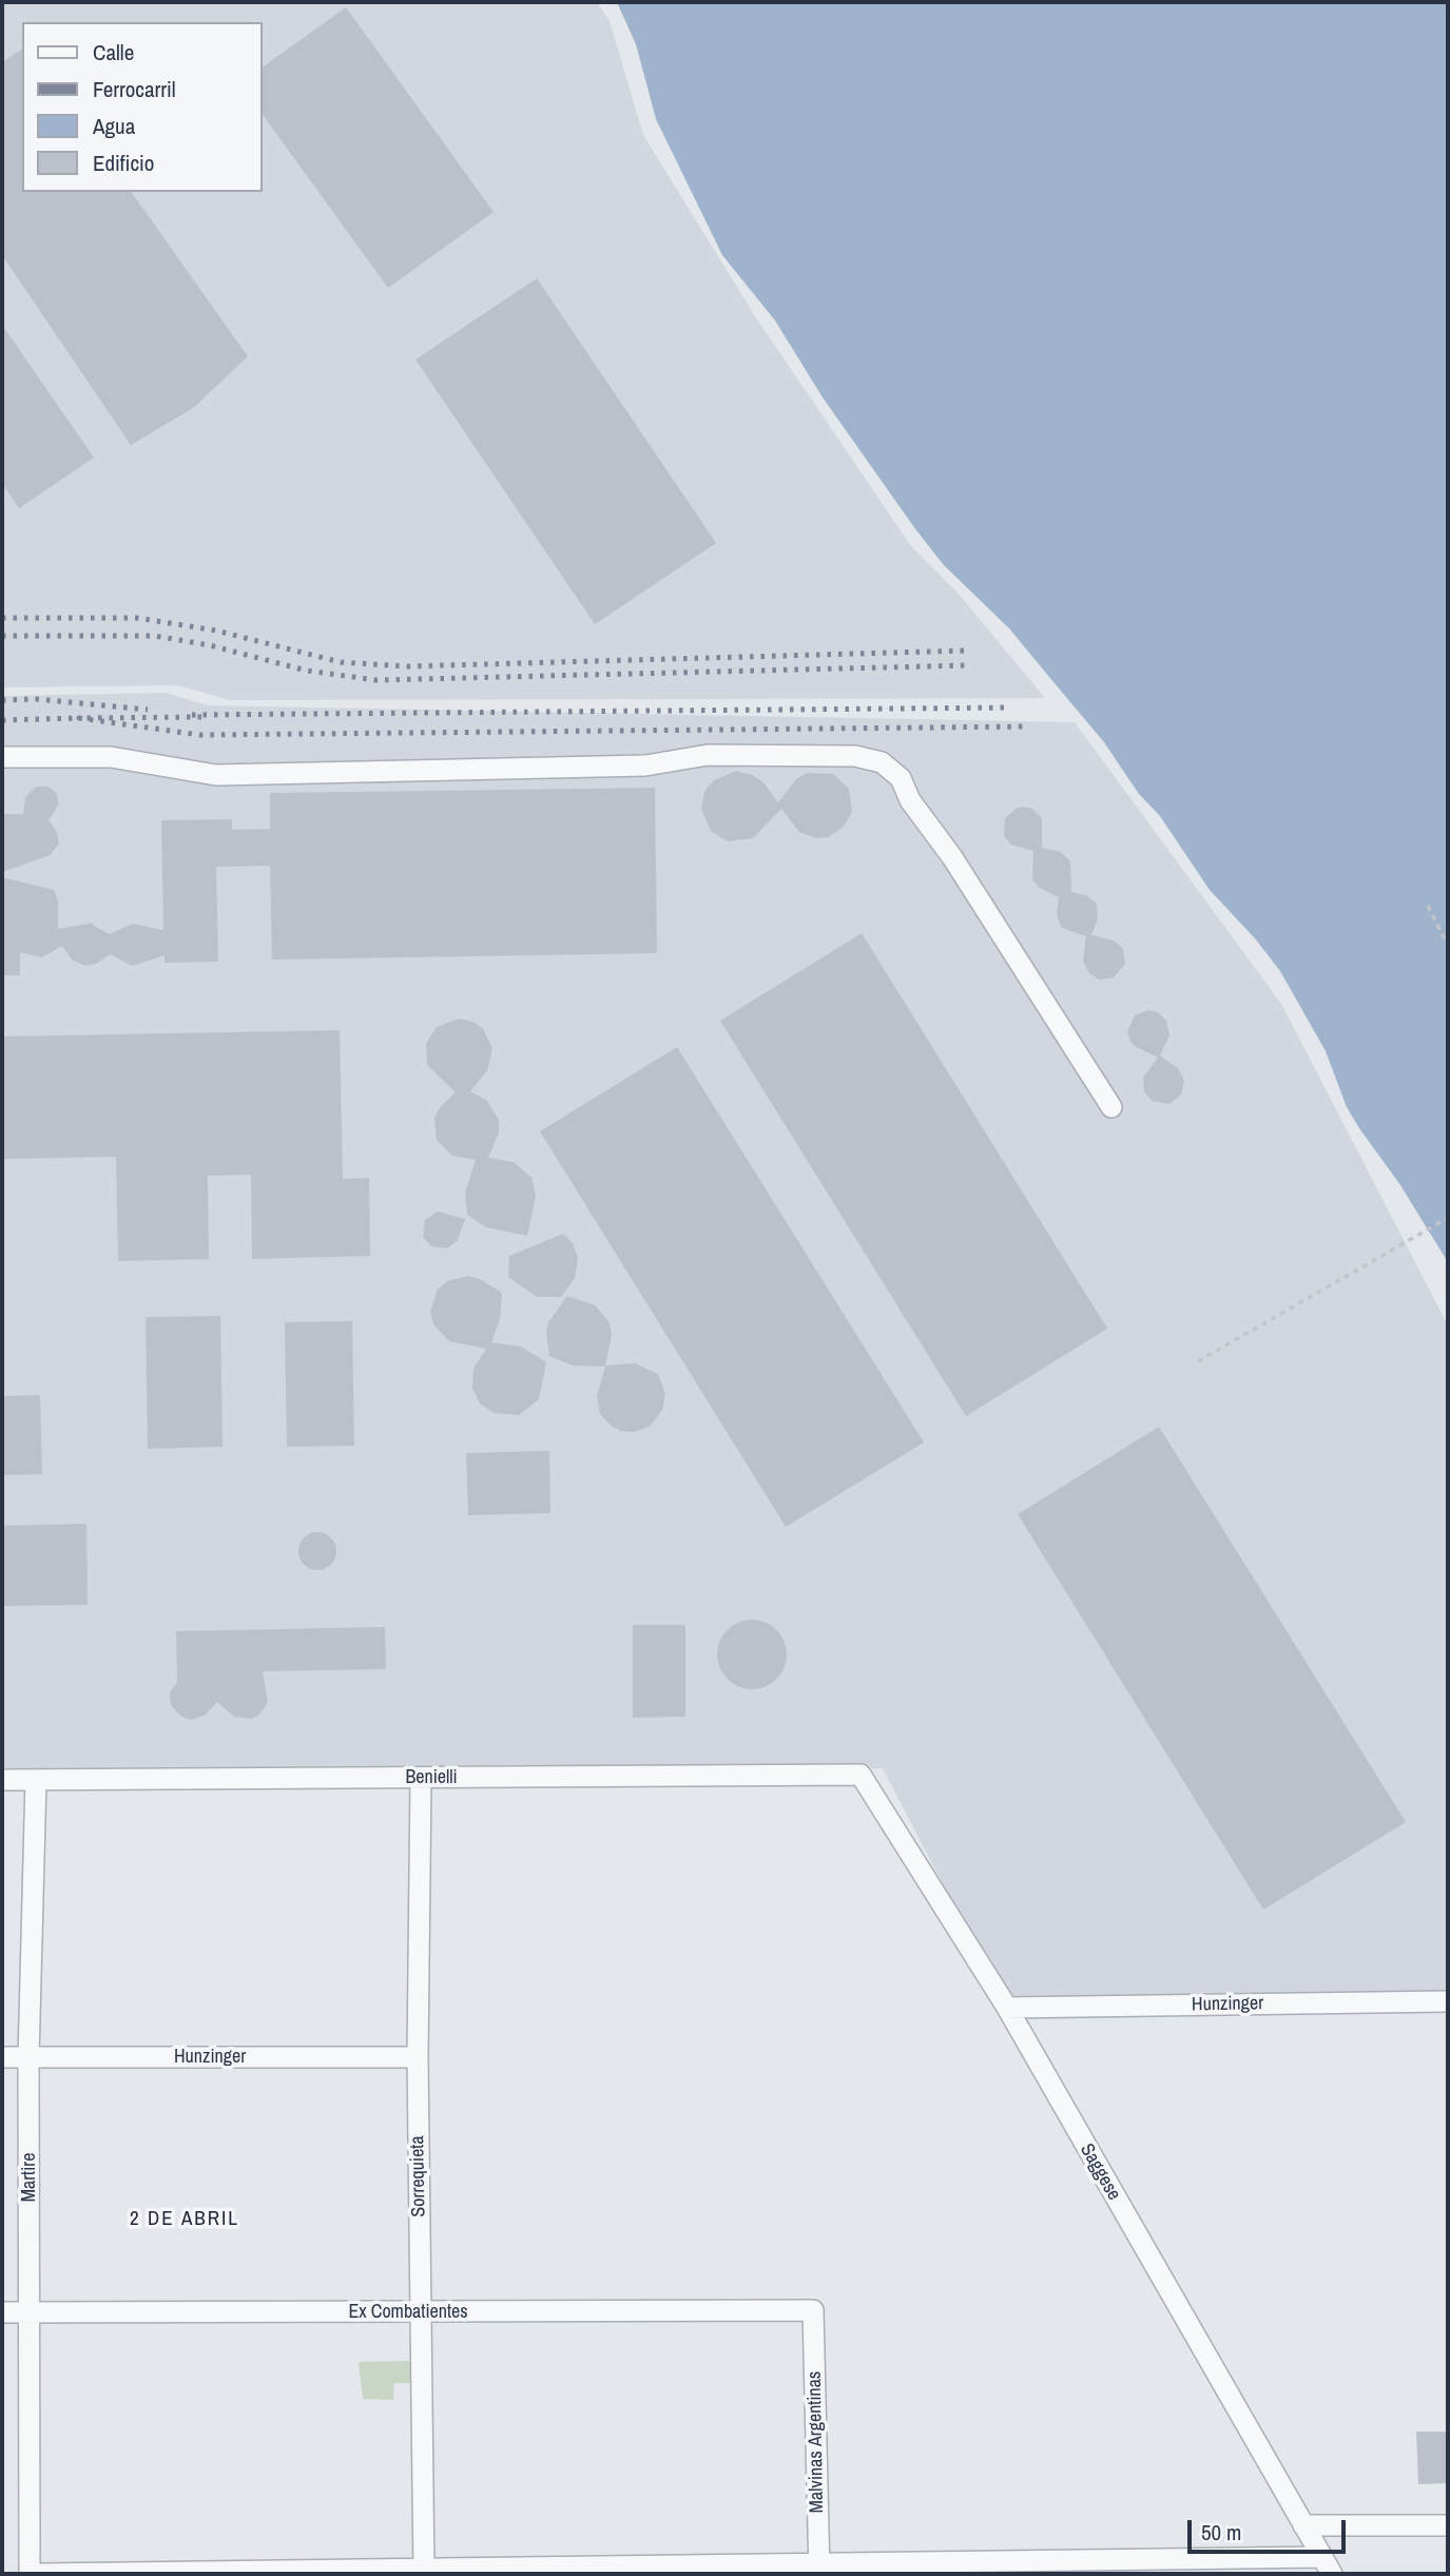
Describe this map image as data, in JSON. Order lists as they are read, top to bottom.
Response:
{
  "streets": {
    "street": [
      "Benielli",
      "Hunzinger",
      "Saggese",
      "Sorrequieta",
      "Martire",
      "Ex Combatientes",
      "Malvinas Argentinas"
    ]
  },
  "crossings": [
    ["Benielli", "Saggese"],
    ["Benielli", "Sorrequieta"],
    ["Benielli", "Martire"],
    ["Hunzinger", "Saggese"],
    ["Hunzinger", "Sorrequieta"],
    ["Hunzinger", "Martire"],
    ["Sorrequieta", "Ex Combatientes"],
    ["Martire", "Ex Combatientes"],
    ["Ex Combatientes", "Malvinas Argentinas"]
  ],
  "districts": ["2 DE ABRIL"],
  "legend": [
    "Calle",
    "Ferrocarril",
    "Agua",
    "Edificio"
  ],
  "scale_bar": "50 m"
}
